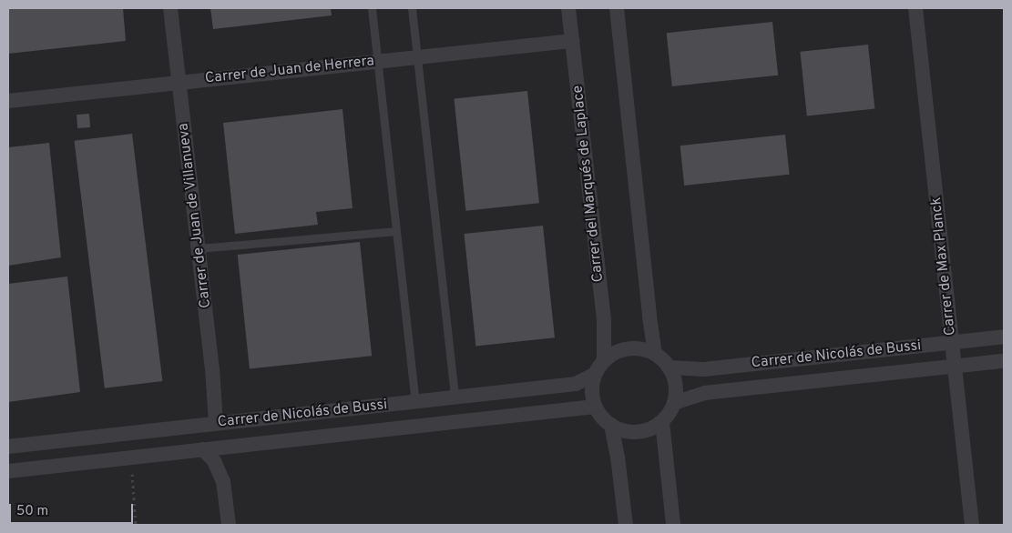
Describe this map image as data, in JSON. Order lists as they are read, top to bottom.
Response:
{
  "streets": {
    "street": [
      "Carrer de Juan de Herrera",
      "Carrer del Marqués de Laplace",
      "Carrer de Juan de Villanueva",
      "Carrer de Max Planck",
      "Carrer de Nicolás de Bussi"
    ]
  },
  "crossings": [
    ["Carrer de Juan de Herrera", "Carrer del Marqués de Laplace"],
    ["Carrer de Juan de Herrera", "Carrer de Juan de Villanueva"],
    ["Carrer del Marqués de Laplace", "Carrer de Nicolás de Bussi"],
    ["Carrer de Juan de Villanueva", "Carrer de Nicolás de Bussi"],
    ["Carrer de Max Planck", "Carrer de Nicolás de Bussi"]
  ],
  "scale_bar": "50 m"
}
